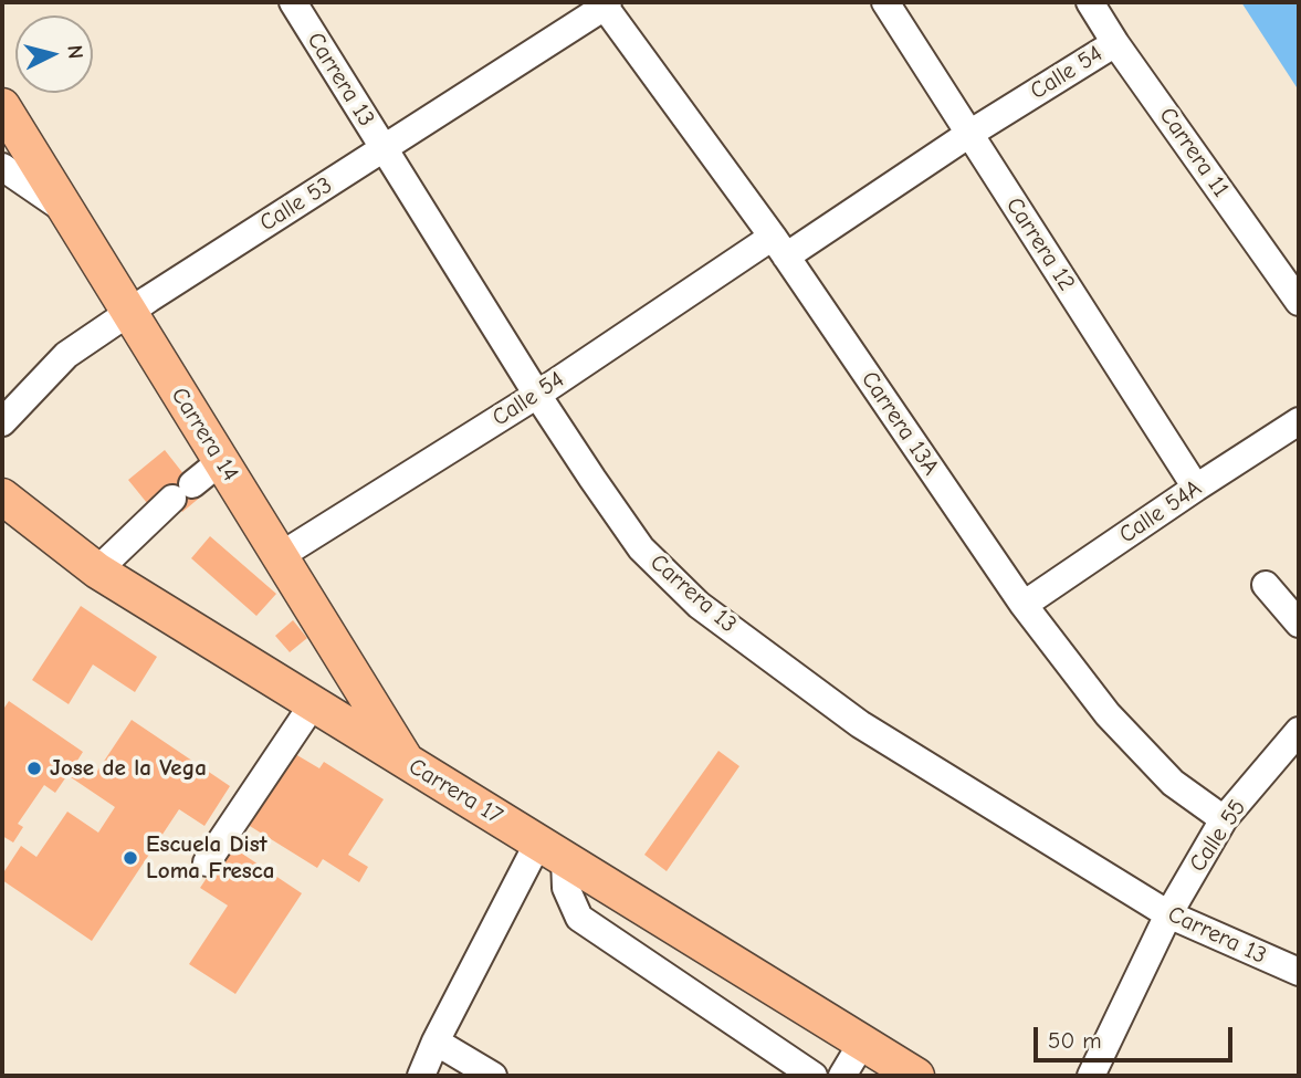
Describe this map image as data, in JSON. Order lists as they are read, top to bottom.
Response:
{
  "streets": {
    "main road": ["Carrera 14", "Carrera 17"],
    "street": [
      "Calle 54",
      "Carrera 13",
      "Carrera 11",
      "Calle 53",
      "Carrera 12",
      "Carrera 13A",
      "Calle 54A",
      "Calle 55"
    ]
  },
  "crossings": [
    ["Calle 54", "Carrera 13"],
    ["Calle 54", "Carrera 11"],
    ["Calle 54", "Carrera 12"],
    ["Calle 54", "Carrera 13A"],
    ["Calle 54", "Carrera 14"],
    ["Carrera 13", "Calle 53"],
    ["Carrera 13", "Calle 55"],
    ["Calle 53", "Carrera 13A"],
    ["Calle 53", "Carrera 14"],
    ["Carrera 12", "Calle 54A"],
    ["Carrera 13A", "Calle 54A"],
    ["Carrera 13A", "Calle 55"],
    ["Carrera 14", "Carrera 17"]
  ],
  "places": ["Jose de la Vega", "Escuela Dist Loma Fresca"],
  "scale_bar": "50 m",
  "north": "right"
}
